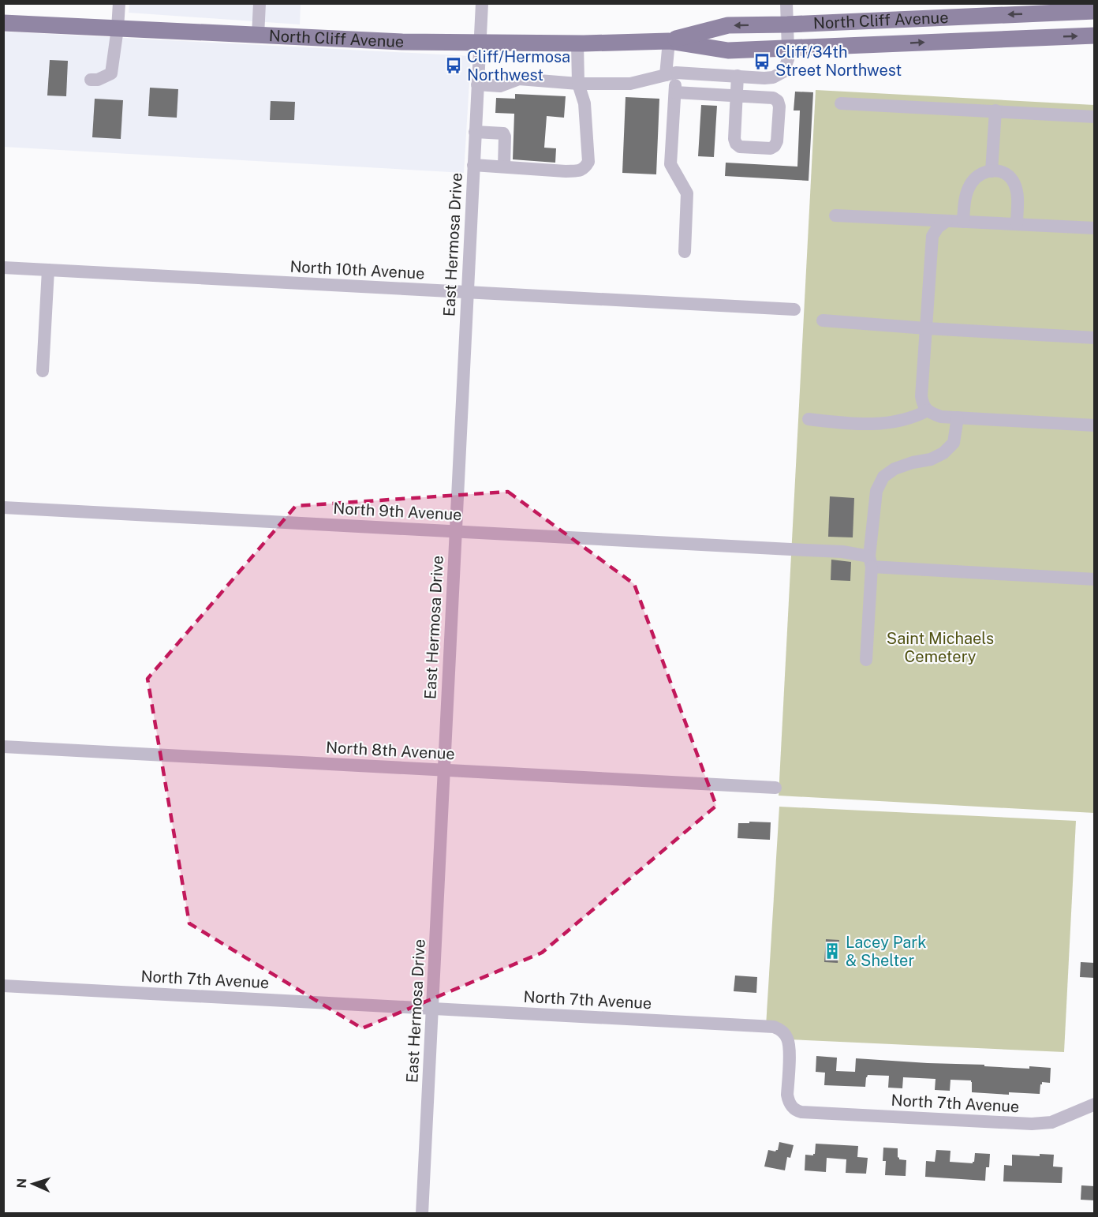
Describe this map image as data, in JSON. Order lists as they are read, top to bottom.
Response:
{
  "streets": {
    "main road": ["North Cliff Avenue"],
    "street": [
      "East Hermosa Drive",
      "North 10th Avenue",
      "North 9th Avenue",
      "North 8th Avenue",
      "North 7th Avenue"
    ]
  },
  "crossings": [
    ["North Cliff Avenue", "East Hermosa Drive"],
    ["East Hermosa Drive", "North 10th Avenue"],
    ["East Hermosa Drive", "North 9th Avenue"],
    ["East Hermosa Drive", "North 8th Avenue"],
    ["East Hermosa Drive", "North 7th Avenue"]
  ],
  "parks": ["Saint Michaels Cemetery"],
  "places": {
    "bus stop": ["Cliff/34th Street Northwest", "Cliff/Hermosa Northwest"],
    "building": ["Lacey Park & Shelter"]
  },
  "north": "left"
}
